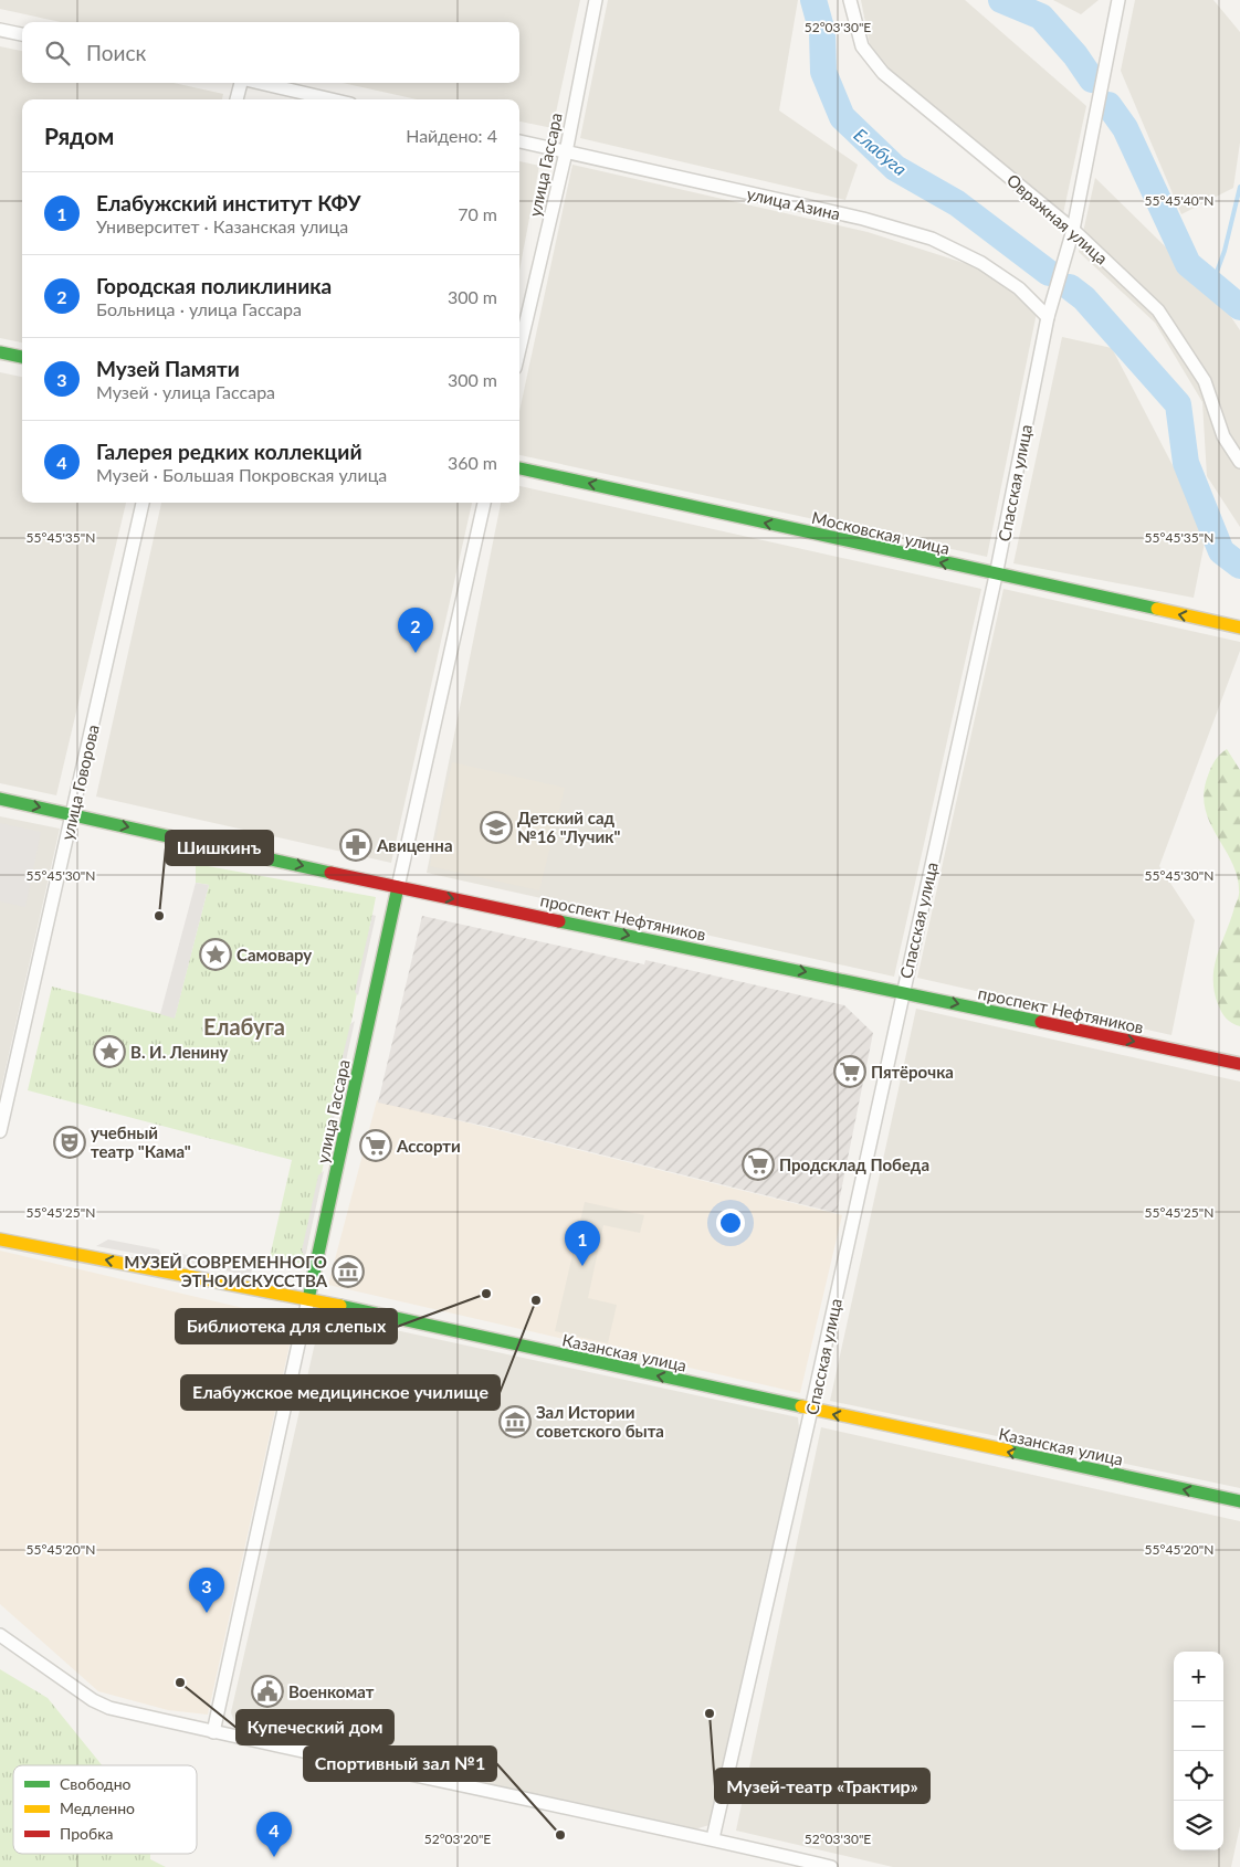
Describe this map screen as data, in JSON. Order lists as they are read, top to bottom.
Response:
{
  "streets": {
    "main road": [
      "улица Гассара",
      "Московская улица",
      "проспект Нефтяников",
      "Казанская улица"
    ],
    "street": [
      "улица Азина",
      "Овражная улица",
      "Спасская улица",
      "улица Говорова"
    ]
  },
  "crossings": [
    ["улица Гассара", "улица Азина"],
    ["улица Гассара", "проспект Нефтяников"],
    ["улица Гассара", "Казанская улица"],
    ["улица Азина", "Спасская улица"],
    ["Овражная улица", "Спасская улица"],
    ["Спасская улица", "Московская улица"],
    ["Спасская улица", "проспект Нефтяников"],
    ["Спасская улица", "Казанская улица"],
    ["улица Говорова", "проспект Нефтяников"]
  ],
  "one_way": ["Московская улица", "проспект Нефтяников", "Казанская улица"],
  "districts": ["Елабуга"],
  "water": ["Елабуга"],
  "places": {
    "school or university": ["Детский сад №16 \"Лучик\""],
    "pharmacy": ["Авиценна"],
    "other": [
      "Шишкинъ",
      "Библиотека для слепых",
      "Елабужское медицинское училище",
      "Купеческий дом",
      "Музей-театр «Трактир»",
      "Спортивный зал №1"
    ],
    "place": ["Самовару", "В. И. Ленину"],
    "supermarket": ["Пятёрочка", "Ассорти", "Продсклад Победа"],
    "theatre": ["учебный театр \"Кама\""],
    "museum": ["МУЗЕЙ СОВРЕМЕННОГО ЭТНОИСКУССТВА", "Зал Истории советского быта"],
    "public building": ["Военкомат"]
  },
  "legend": ["Свободно", "Медленно", "Пробка"],
  "page": {
    "search": "Поиск",
    "heading": ["Рядом", "Найдено: 4"],
    "list": [
      {
        "mark": "1",
        "name": "Елабужский институт КФУ",
        "note": "Университет · Казанская улица",
        "value": "70 m"
      },
      {
        "mark": "2",
        "name": "Городская поликлиника",
        "note": "Больница · улица Гассара",
        "value": "300 m"
      },
      {
        "mark": "3",
        "name": "Музей Памяти",
        "note": "Музей · улица Гассара",
        "value": "300 m"
      },
      {
        "mark": "4",
        "name": "Галерея редких коллекций",
        "note": "Музей · Большая Покровская улица",
        "value": "360 m"
      }
    ],
    "pins": [
      "2",
      "1",
      "3",
      "4"
    ],
    "map_buttons": ["+", "−"]
  },
  "coordinates": [
    "52°03'30\"E",
    "55°45'40\"N",
    "55°45'35\"N",
    "55°45'30\"N",
    "55°45'25\"N",
    "55°45'20\"N",
    "52°03'20\"E"
  ]
}
